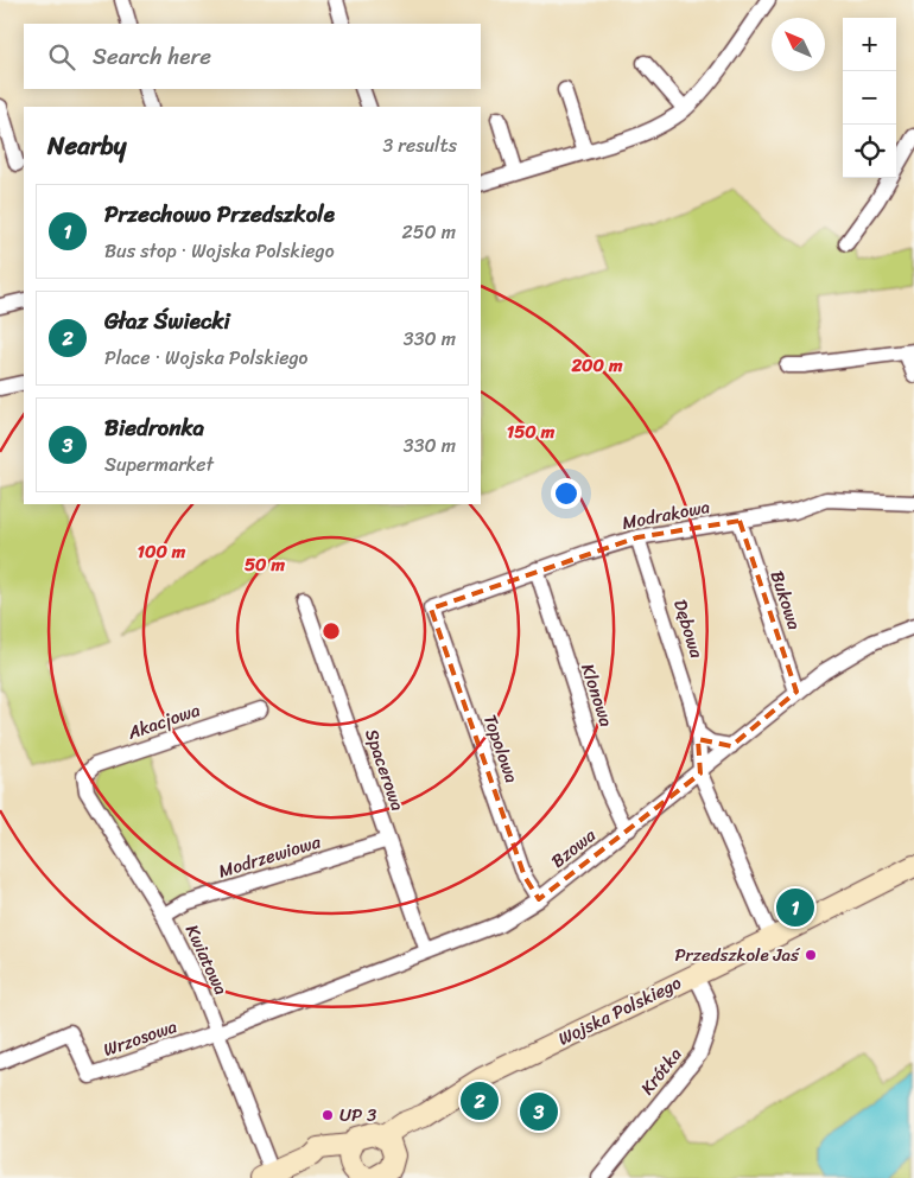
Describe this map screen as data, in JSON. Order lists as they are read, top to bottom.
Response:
{
  "streets": {
    "street": [
      "Modrakowa",
      "Bukowa",
      "Dębowa",
      "Klonowa",
      "Akacjowa",
      "Topolowa",
      "Spacerowa",
      "Bzowa",
      "Modrzewiowa",
      "Kwiatowa",
      "Wojska Polskiego",
      "Wrzosowa",
      "Krótka"
    ]
  },
  "crossings": [
    ["Modrakowa", "Bukowa"],
    ["Modrakowa", "Dębowa"],
    ["Modrakowa", "Klonowa"],
    ["Modrakowa", "Topolowa"],
    ["Bukowa", "Bzowa"],
    ["Dębowa", "Bzowa"],
    ["Dębowa", "Wojska Polskiego"],
    ["Klonowa", "Bzowa"],
    ["Akacjowa", "Kwiatowa"],
    ["Topolowa", "Bzowa"],
    ["Spacerowa", "Bzowa"],
    ["Spacerowa", "Modrzewiowa"],
    ["Bzowa", "Kwiatowa"],
    ["Bzowa", "Wrzosowa"],
    ["Modrzewiowa", "Kwiatowa"],
    ["Kwiatowa", "Wrzosowa"],
    ["Wojska Polskiego", "Krótka"]
  ],
  "places": ["Przedszkole Jaś", "UP 3"],
  "north": "top left",
  "page": {
    "map_buttons": ["+", "−"],
    "search": "Search here",
    "heading": ["Nearby", "3 results"],
    "list": [
      {
        "mark": "1",
        "name": "Przechowo Przedszkole",
        "note": "Bus stop · Wojska Polskiego",
        "value": "250 m"
      },
      {
        "mark": "2",
        "name": "Głaz Świecki",
        "note": "Place · Wojska Polskiego",
        "value": "330 m"
      },
      {
        "mark": "3",
        "name": "Biedronka",
        "note": "Supermarket",
        "value": "330 m"
      }
    ],
    "pins": ["1", "2", "3"]
  },
  "rings": [
    "200 m",
    "150 m",
    "100 m",
    "50 m"
  ]
}
